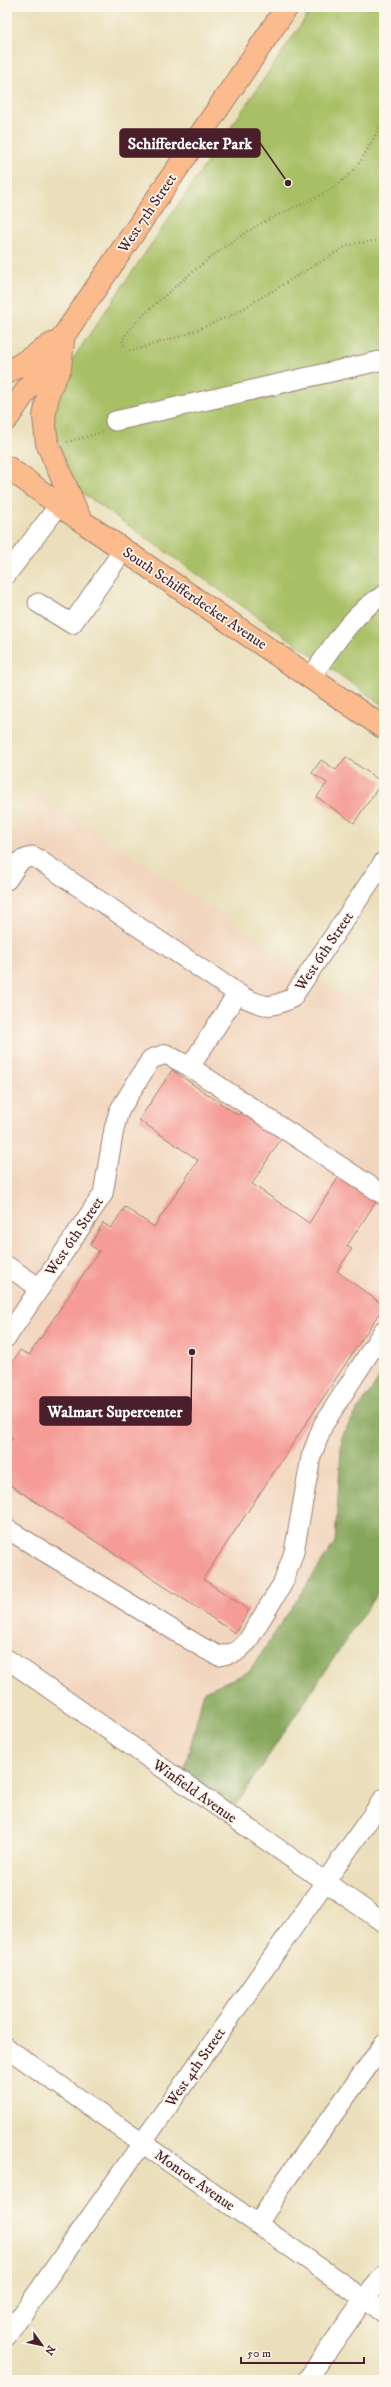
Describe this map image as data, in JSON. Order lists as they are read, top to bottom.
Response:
{
  "streets": {
    "main road": ["West 7th Street", "South Schifferdecker Avenue"],
    "street": [
      "West 6th Street",
      "Winfield Avenue",
      "West 4th Street",
      "Monroe Avenue"
    ]
  },
  "crossings": [
    ["Winfield Avenue", "West 4th Street"],
    ["West 4th Street", "Monroe Avenue"]
  ],
  "places": ["Schifferdecker Park", "Walmart Supercenter"],
  "scale_bar": "50 m",
  "north": "bottom right"
}
